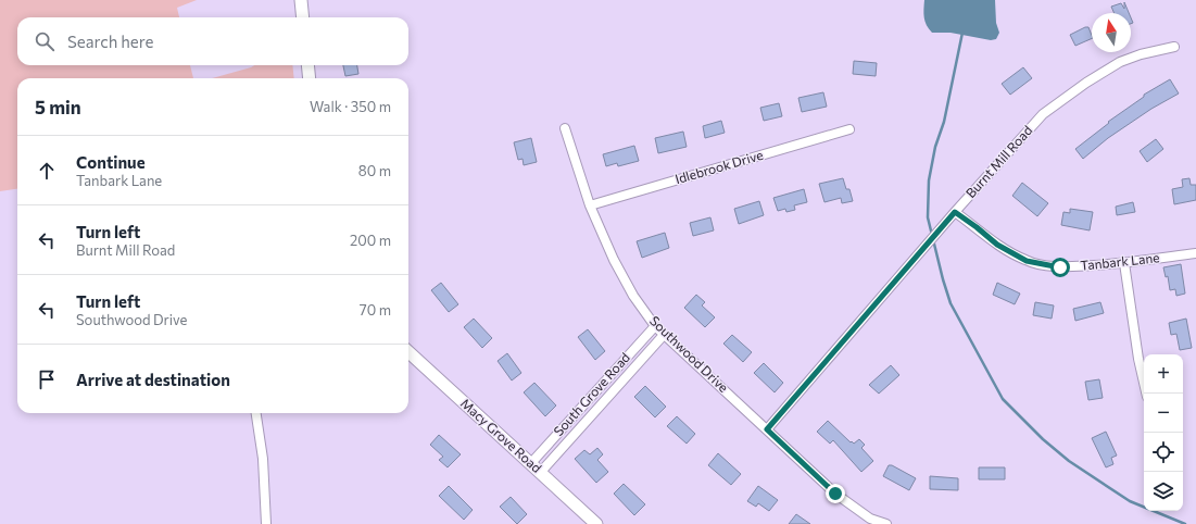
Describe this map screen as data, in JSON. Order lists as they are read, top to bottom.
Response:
{
  "streets": {
    "main road": ["Macy Grove Road"],
    "street": [
      "Burnt Mill Road",
      "Idlebrook Drive",
      "Tanbark Lane",
      "Southwood Drive",
      "South Grove Road"
    ]
  },
  "crossings": [
    ["Burnt Mill Road", "Tanbark Lane"],
    ["Burnt Mill Road", "Southwood Drive"],
    ["Idlebrook Drive", "Southwood Drive"],
    ["Southwood Drive", "South Grove Road"],
    ["South Grove Road", "Macy Grove Road"]
  ],
  "north": "top",
  "page": {
    "search": "Search here",
    "heading": ["5 min", "Walk · 350 m"],
    "list": [
      ["Continue", "Tanbark Lane", "80 m"],
      ["Turn left", "Burnt Mill Road", "200 m"],
      ["Turn left", "Southwood Drive", "70 m"],
      "Arrive at destination"
    ],
    "map_buttons": ["+", "−"]
  }
}
